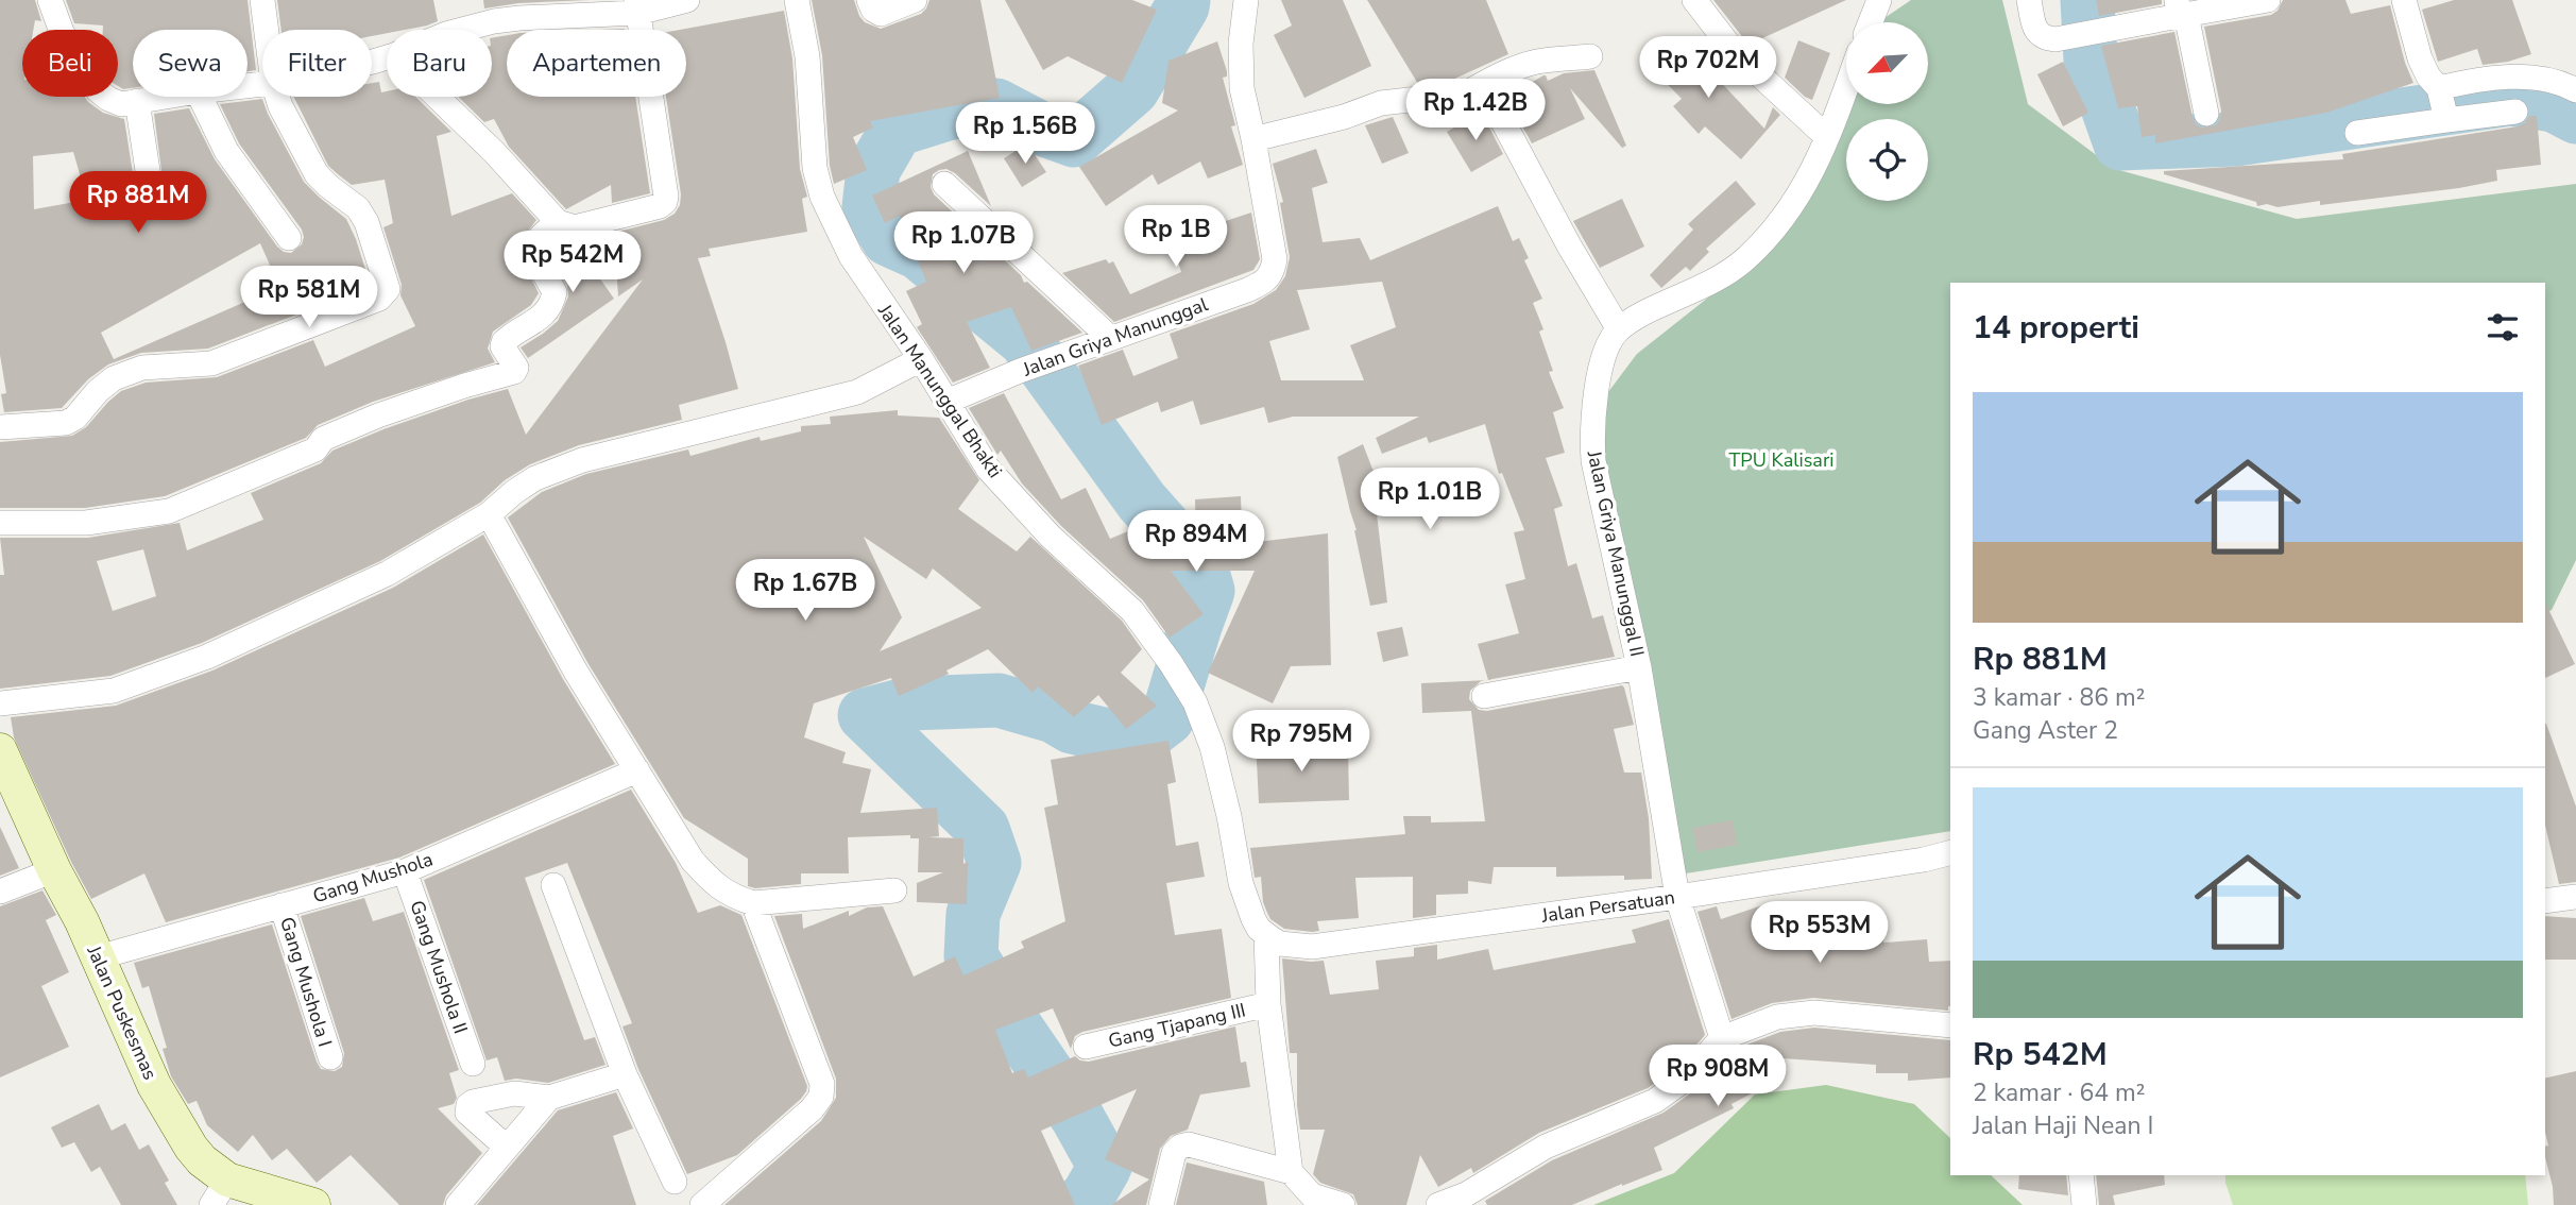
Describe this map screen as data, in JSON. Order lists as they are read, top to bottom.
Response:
{
  "streets": {
    "street": [
      "Jalan Griya Manunggal",
      "Jalan Manunggal Bhakti",
      "Jalan Griya Manunggal II",
      "Gang Mushola",
      "Jalan Persatuan",
      "Gang Mushola II",
      "Gang Mushola I",
      "Jalan Puskesmas",
      "Gang Tjapang III"
    ]
  },
  "crossings": [
    ["Jalan Griya Manunggal", "Jalan Manunggal Bhakti"],
    ["Jalan Manunggal Bhakti", "Jalan Persatuan"],
    ["Jalan Griya Manunggal II", "Jalan Persatuan"],
    ["Gang Mushola", "Gang Mushola II"],
    ["Gang Mushola", "Gang Mushola I"],
    ["Gang Mushola", "Jalan Puskesmas"]
  ],
  "parks": ["TPU Kalisari"],
  "north": "bottom left",
  "page": {
    "chip": [
      "Beli",
      "Sewa",
      "Filter",
      "Baru",
      "Apartemen"
    ],
    "price": [
      "Rp 702M",
      "Rp 1.42B",
      "Rp 1.56B",
      "Rp 881M",
      "Rp 1B",
      "Rp 1.07B",
      "Rp 542M",
      "Rp 581M",
      "Rp 1.01B",
      "Rp 894M",
      "Rp 1.67B",
      "Rp 795M",
      "Rp 553M",
      "Rp 908M"
    ],
    "heading": "14 properti",
    "list": [
      {
        "name": "Rp 881M",
        "note": "3 kamar · 86 m² · Gang Aster 2"
      },
      {
        "name": "Rp 542M",
        "note": "2 kamar · 64 m² · Jalan Haji Nean I"
      }
    ]
  }
}
